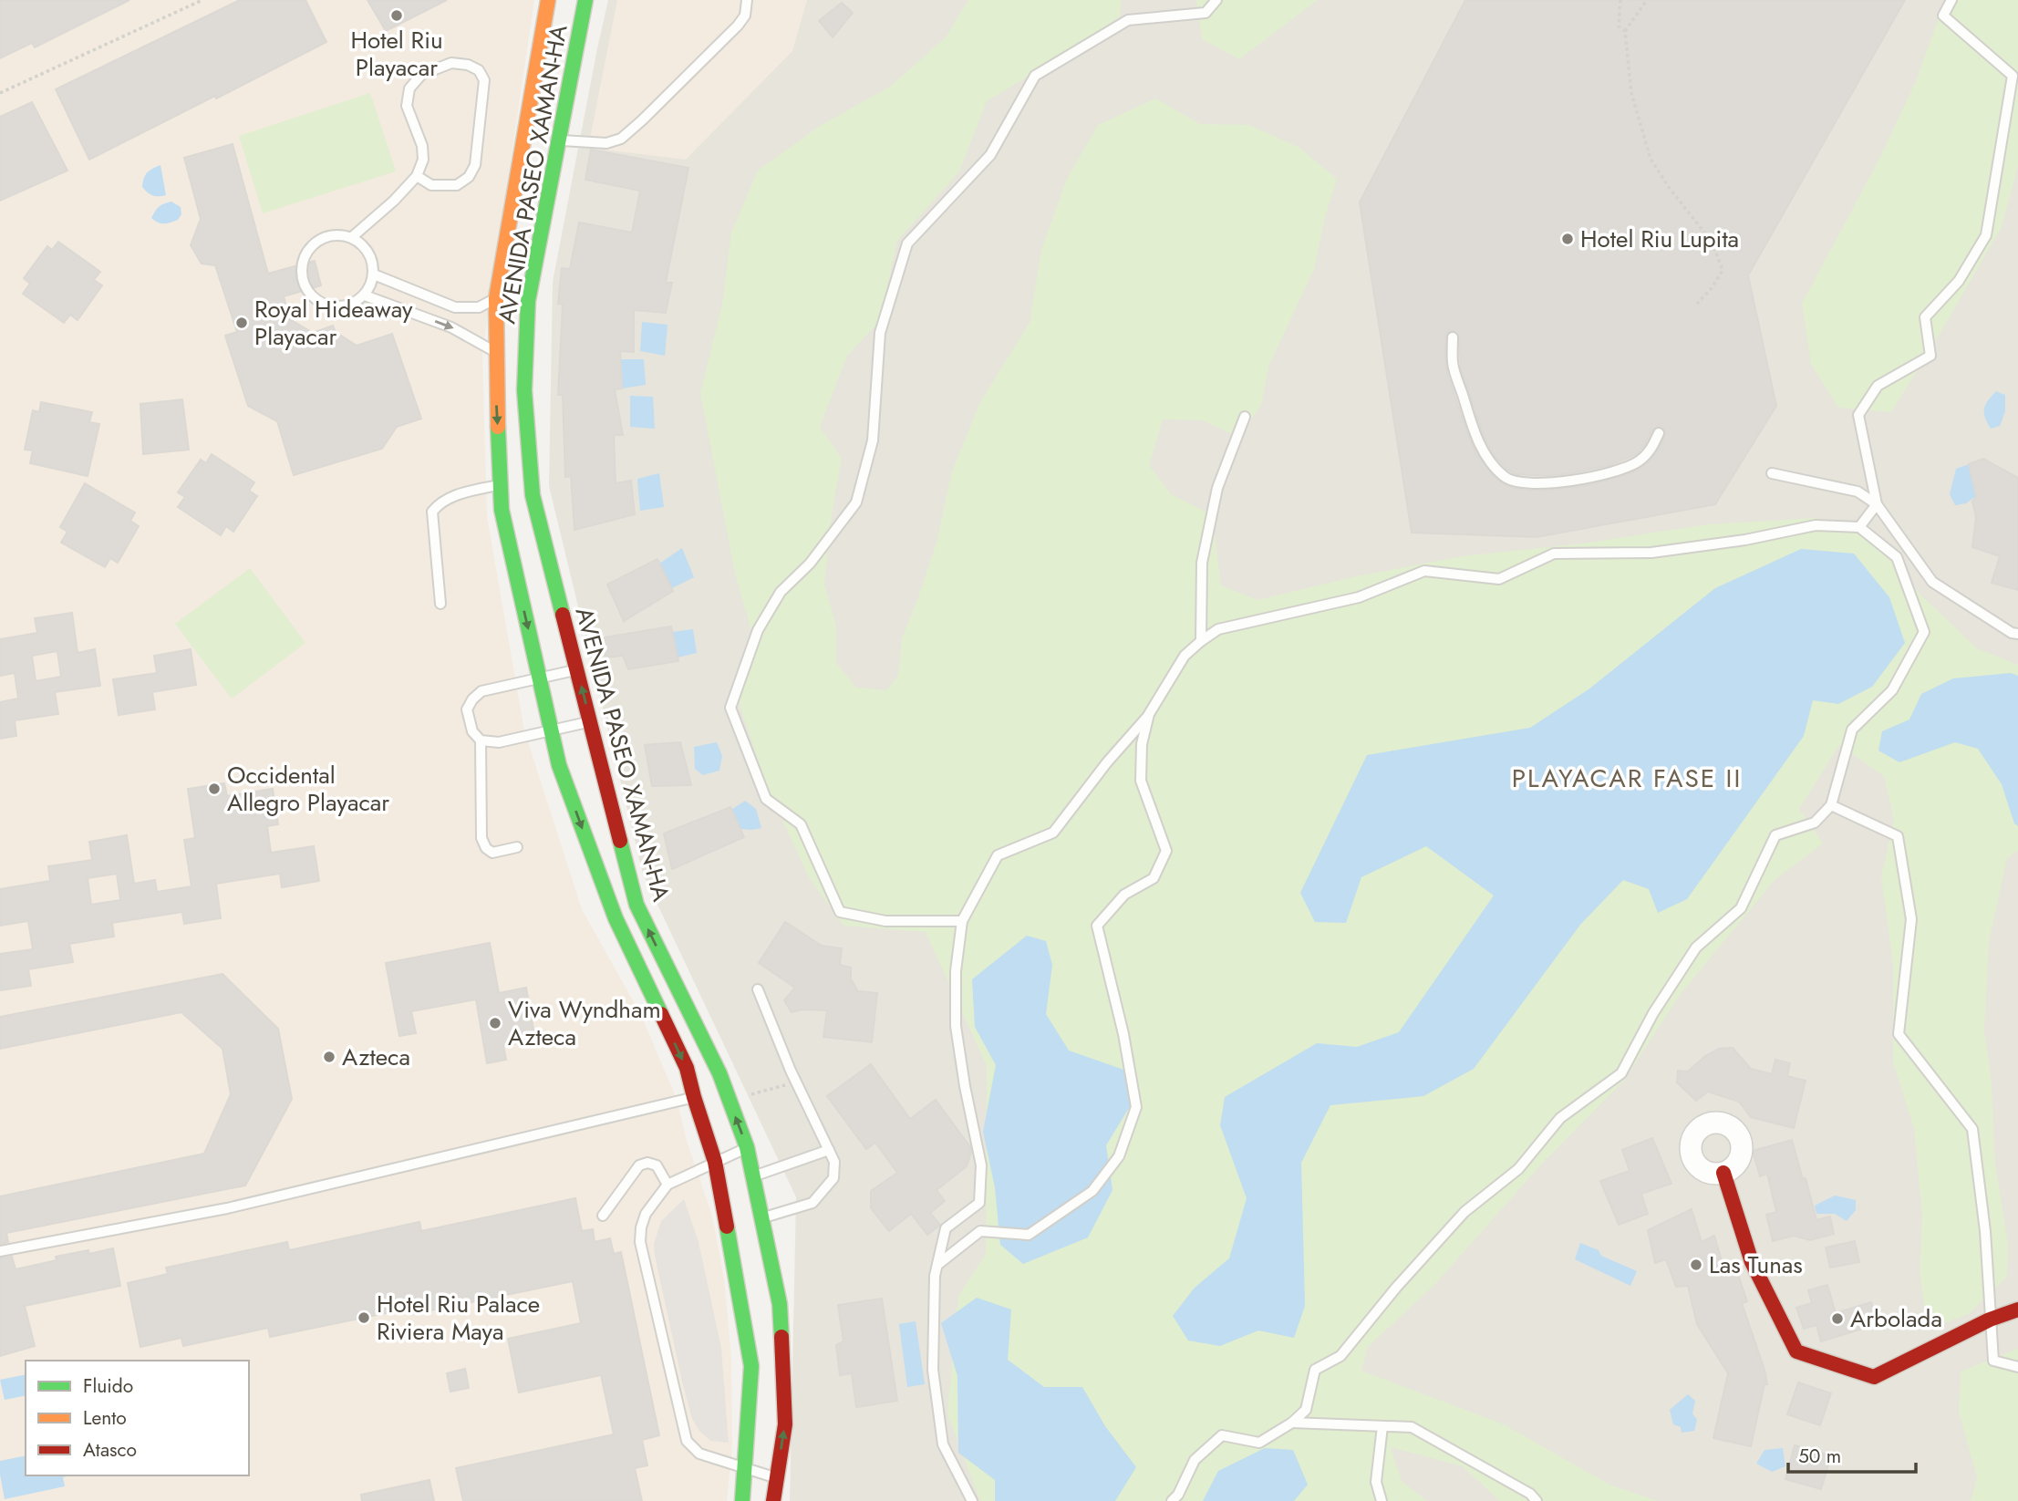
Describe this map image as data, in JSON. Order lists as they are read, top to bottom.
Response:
{
  "streets": {
    "main road": ["AVENIDA PASEO XAMAN-HA"]
  },
  "districts": ["PLAYACAR FASE II"],
  "places": [
    "Hotel Riu Playacar",
    "Hotel Riu Lupita",
    "Royal Hideaway Playacar",
    "Occidental Allegro Playacar",
    "Viva Wyndham Azteca",
    "Azteca",
    "Las Tunas",
    "Hotel Riu Palace Riviera Maya",
    "Arbolada"
  ],
  "legend": ["Fluido", "Lento", "Atasco"],
  "scale_bar": "50 m"
}
